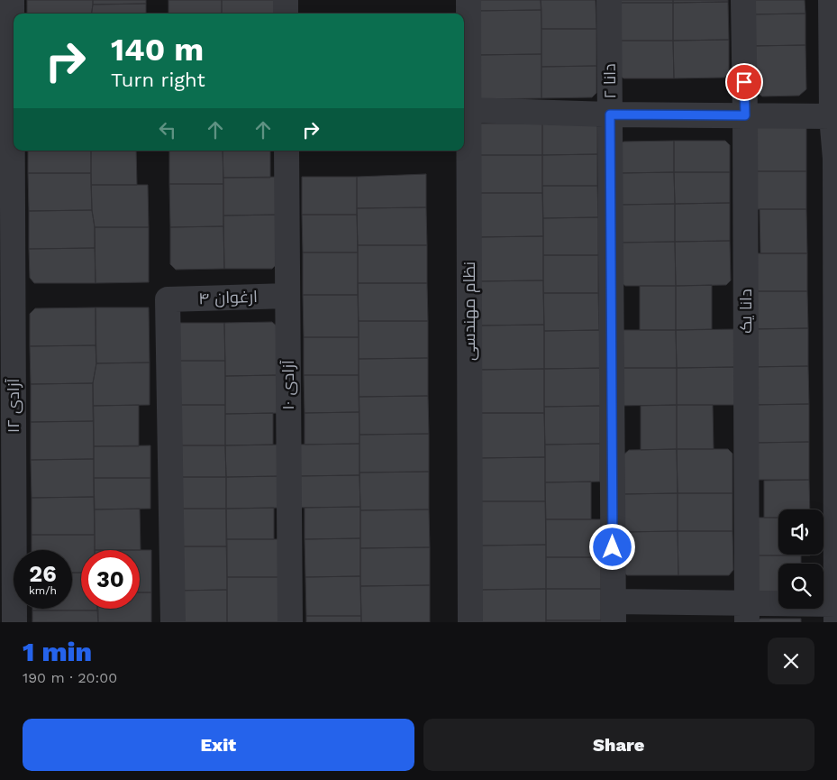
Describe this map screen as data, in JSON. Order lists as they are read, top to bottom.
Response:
{
  "streets": {
    "street": [
      "دانا ۲",
      "ارغوان ۴",
      "نظام مهندسی",
      "دانا یک",
      "آزادی ۱۰",
      "آزادی ۱۲"
    ]
  },
  "crossings": [
    ["ارغوان ۴", "آزادی ۱۰"]
  ],
  "page": {
    "turn": ["140 m", "Turn right"],
    "speed": "26 km/h",
    "limit": "30",
    "heading": ["1 min", "190 m · 20:00"],
    "buttons": ["Exit", "Share"]
  }
}
